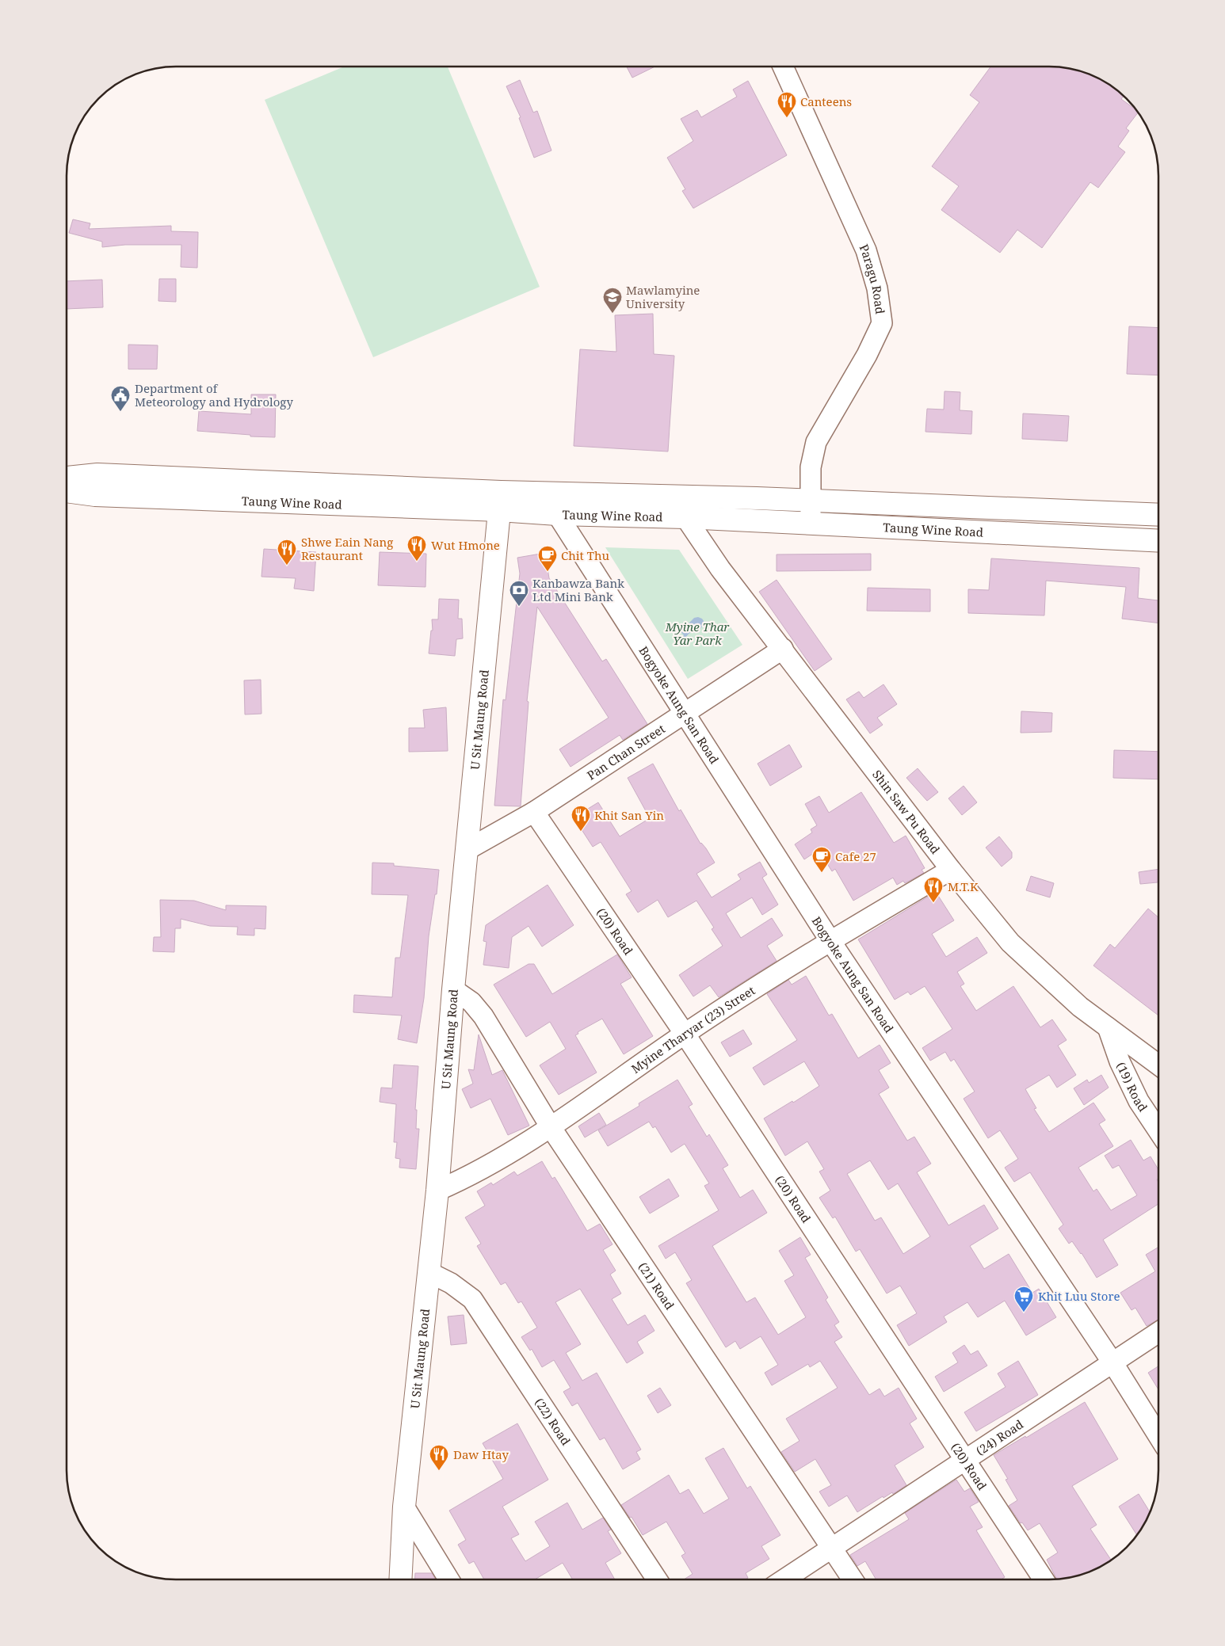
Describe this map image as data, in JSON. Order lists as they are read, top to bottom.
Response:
{
  "streets": {
    "main road": ["Taung Wine Road", "U Sit Maung Road"],
    "street": [
      "Paragu Road",
      "Bogyoke Aung San Road",
      "Pan Chan Street",
      "Shin Saw Pu Road",
      "(20) Road",
      "Myine Tharyar (23) Street",
      "(19) Road",
      "(21) Road",
      "(22) Road",
      "(24) Road"
    ]
  },
  "crossings": [
    ["Paragu Road", "Taung Wine Road"],
    ["Taung Wine Road", "Bogyoke Aung San Road"],
    ["Taung Wine Road", "U Sit Maung Road"],
    ["Taung Wine Road", "Shin Saw Pu Road"],
    ["Bogyoke Aung San Road", "Pan Chan Street"],
    ["Bogyoke Aung San Road", "Myine Tharyar (23) Street"],
    ["Bogyoke Aung San Road", "(24) Road"],
    ["U Sit Maung Road", "Pan Chan Street"],
    ["U Sit Maung Road", "Myine Tharyar (23) Street"],
    ["U Sit Maung Road", "(21) Road"],
    ["U Sit Maung Road", "(22) Road"],
    ["Pan Chan Street", "Shin Saw Pu Road"],
    ["Pan Chan Street", "(20) Road"],
    ["Shin Saw Pu Road", "Myine Tharyar (23) Street"],
    ["Shin Saw Pu Road", "(19) Road"],
    ["(20) Road", "Myine Tharyar (23) Street"],
    ["(20) Road", "(24) Road"],
    ["Myine Tharyar (23) Street", "(21) Road"],
    ["(21) Road", "(24) Road"]
  ],
  "parks": ["Myine Thar Yar Park"],
  "places": {
    "restaurant": [
      "Canteens",
      "Wut Hmone",
      "Shwe Eain Nang Restaurant",
      "Khit San Yin",
      "M.T.K",
      "Daw Htay"
    ],
    "school or university": ["Mawlamyine University"],
    "public building": ["Department of Meteorology and Hydrology"],
    "cafe": ["Chit Thu", "Cafe 27"],
    "bank": ["Kanbawza Bank Ltd Mini Bank"],
    "supermarket": ["Khit Luu Store"]
  }
}
